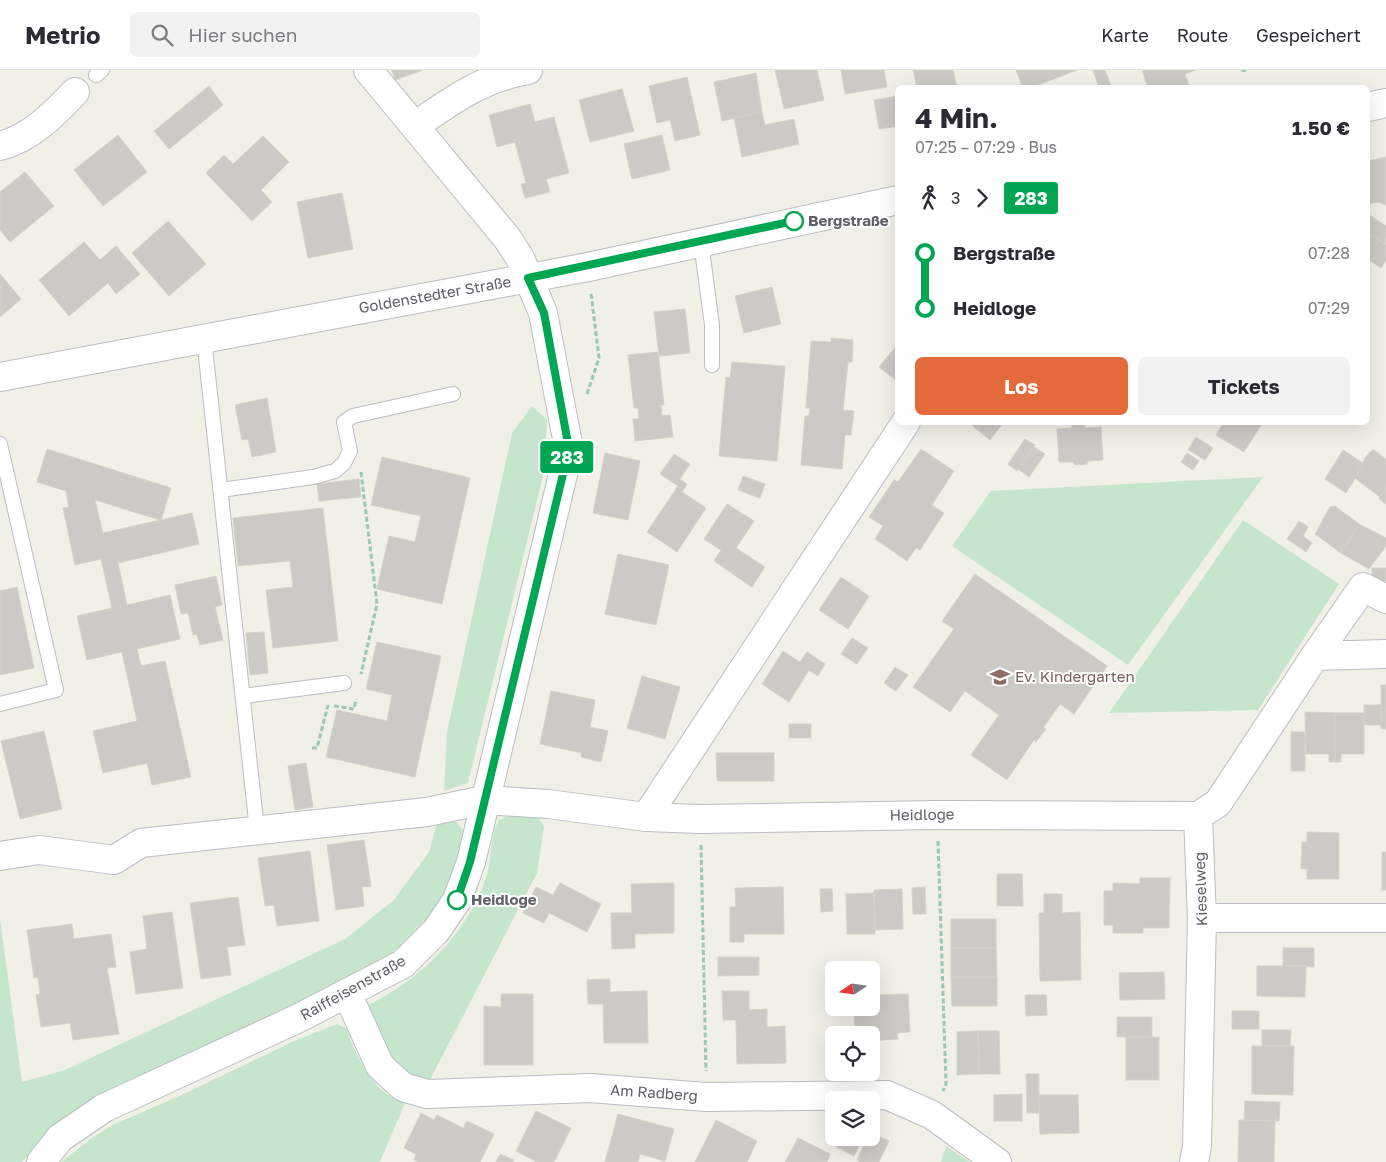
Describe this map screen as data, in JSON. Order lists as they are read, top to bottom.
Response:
{
  "streets": {
    "street": [
      "Goldenstedter Straße",
      "Heidloge",
      "Kieselweg",
      "Raiffeisenstraße",
      "Am Radberg"
    ]
  },
  "crossings": [
    ["Goldenstedter Straße", "Raiffeisenstraße"],
    ["Heidloge", "Kieselweg"],
    ["Heidloge", "Raiffeisenstraße"],
    ["Raiffeisenstraße", "Am Radberg"]
  ],
  "places": {
    "other": ["Bergstraße", "Heidloge"],
    "school or university": ["Ev. Kindergarten"]
  },
  "lines": ["bus line 283"],
  "north": "left",
  "page": {
    "header": "Metrio",
    "search": "Hier suchen",
    "nav": ["Karte", "Route", "Gespeichert"],
    "on_map": "283",
    "heading": ["4 Min.", "07:25 – 07:29 · Bus", "1.50 €"],
    "legs": ["3", "283"],
    "list": [
      {
        "name": "Bergstraße",
        "value": "07:28"
      },
      {
        "name": "Heidloge",
        "value": "07:29"
      }
    ],
    "buttons": ["Los", "Tickets"]
  }
}
